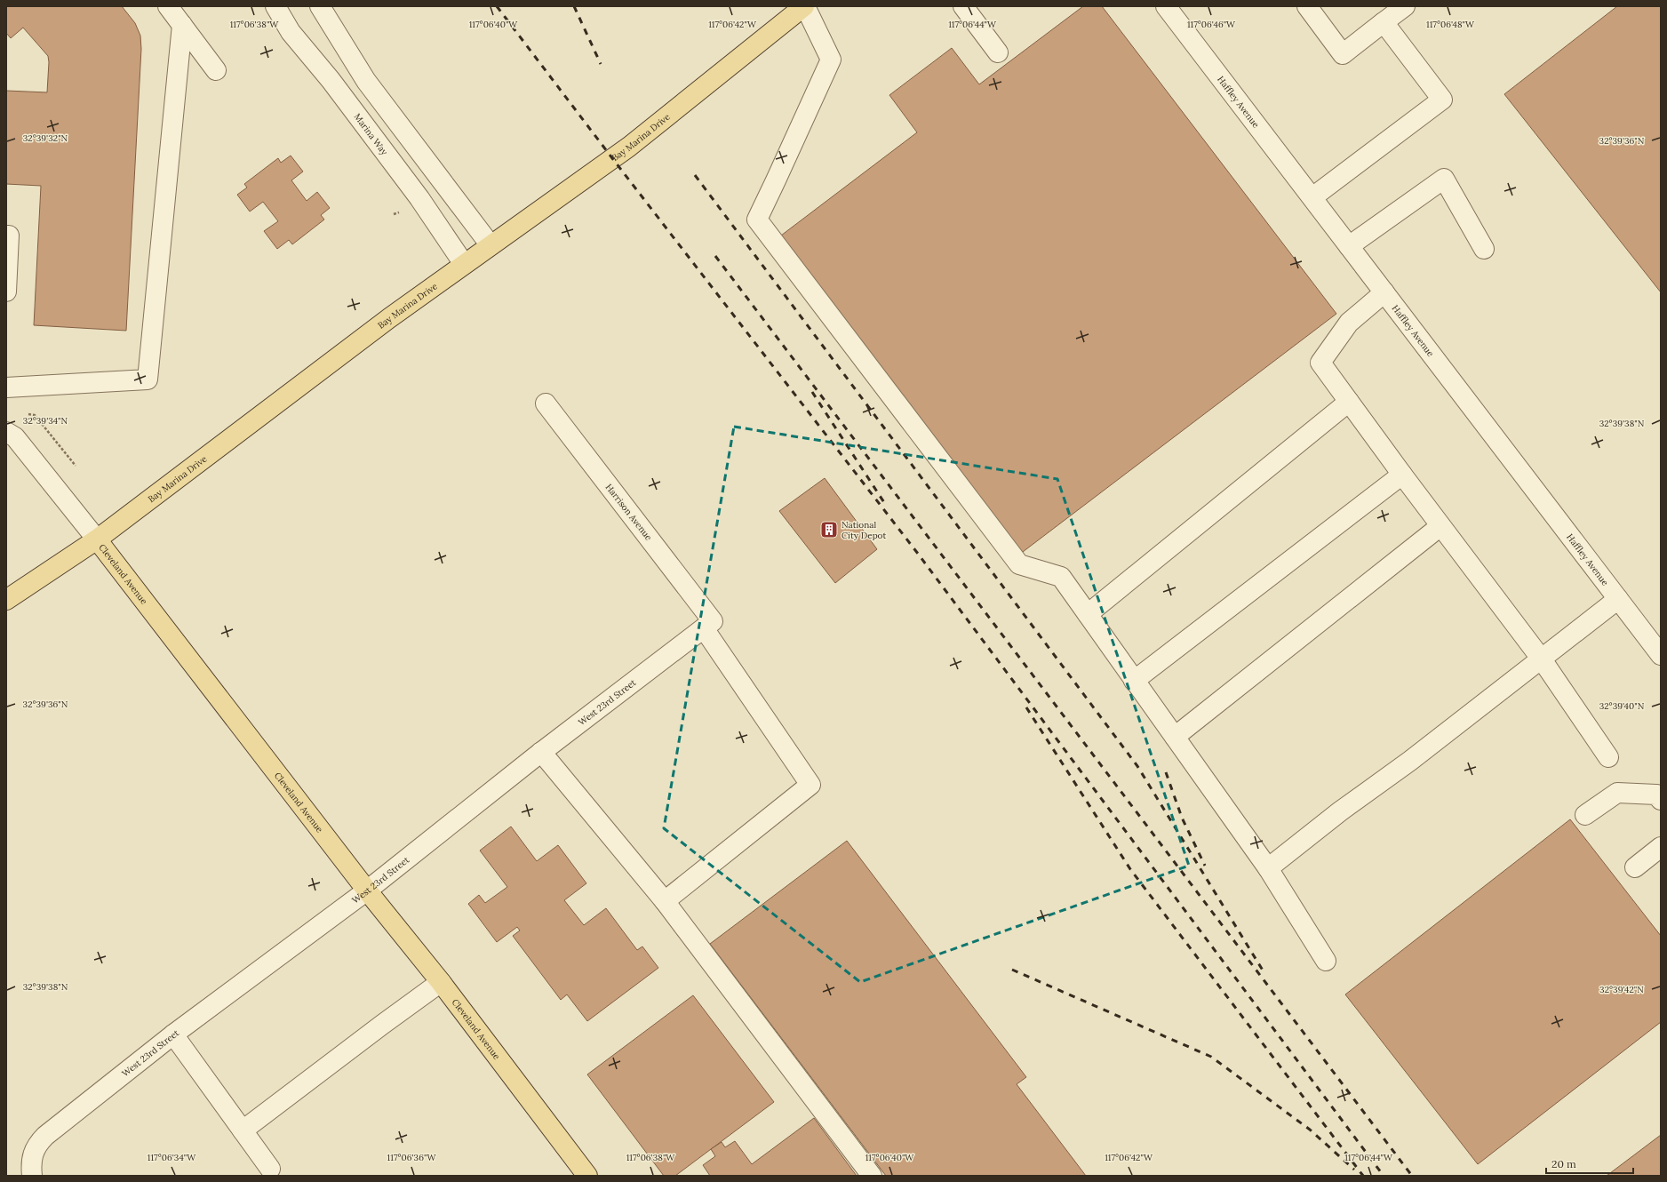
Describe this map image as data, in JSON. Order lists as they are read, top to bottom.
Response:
{
  "streets": {
    "main road": ["Bay Marina Drive", "Cleveland Avenue"],
    "street": [
      "Haffley Avenue",
      "Marina Way",
      "Harrison Avenue",
      "West 23rd Street"
    ]
  },
  "crossings": [
    ["Marina Way", "Bay Marina Drive"],
    ["Bay Marina Drive", "Cleveland Avenue"],
    ["Harrison Avenue", "West 23rd Street"],
    ["Cleveland Avenue", "West 23rd Street"]
  ],
  "places": {
    "building": ["National City Depot"]
  },
  "scale_bar": "20 m",
  "coordinates": [
    "117°06'38\"W",
    "117°06'40\"W",
    "117°06'42\"W",
    "117°06'44\"W",
    "117°06'46\"W",
    "117°06'48\"W",
    "32°39'32\"N",
    "32°39'36\"N",
    "32°39'34\"N",
    "32°39'38\"N",
    "32°39'40\"N",
    "32°39'42\"N",
    "117°06'34\"W",
    "117°06'36\"W"
  ]
}
